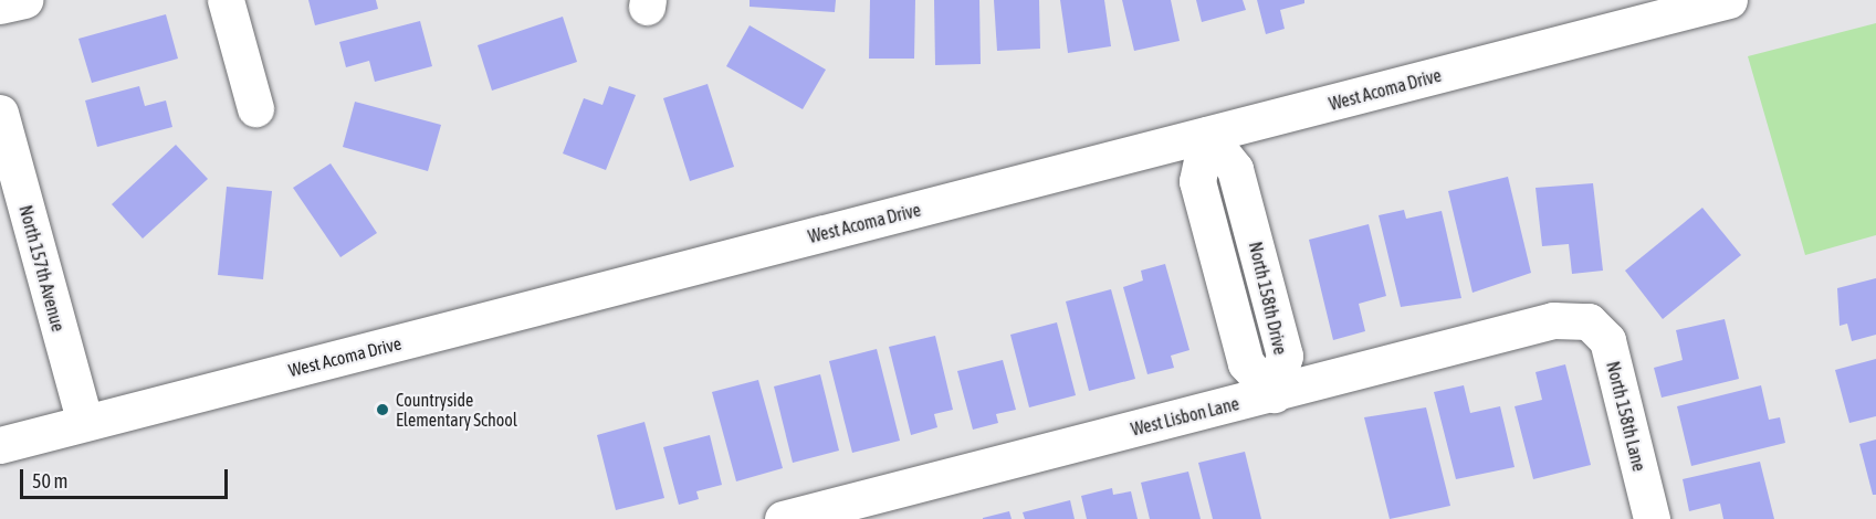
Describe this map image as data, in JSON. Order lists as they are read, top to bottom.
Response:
{
  "streets": {
    "street": [
      "West Acoma Drive",
      "North 157th Avenue",
      "North 158th Drive",
      "West Lisbon Lane",
      "North 158th Lane"
    ]
  },
  "crossings": [
    ["West Acoma Drive", "North 157th Avenue"],
    ["West Acoma Drive", "North 158th Drive"],
    ["North 158th Drive", "West Lisbon Lane"],
    ["West Lisbon Lane", "North 158th Lane"]
  ],
  "places": ["Countryside Elementary School"],
  "scale_bar": "50 m"
}
